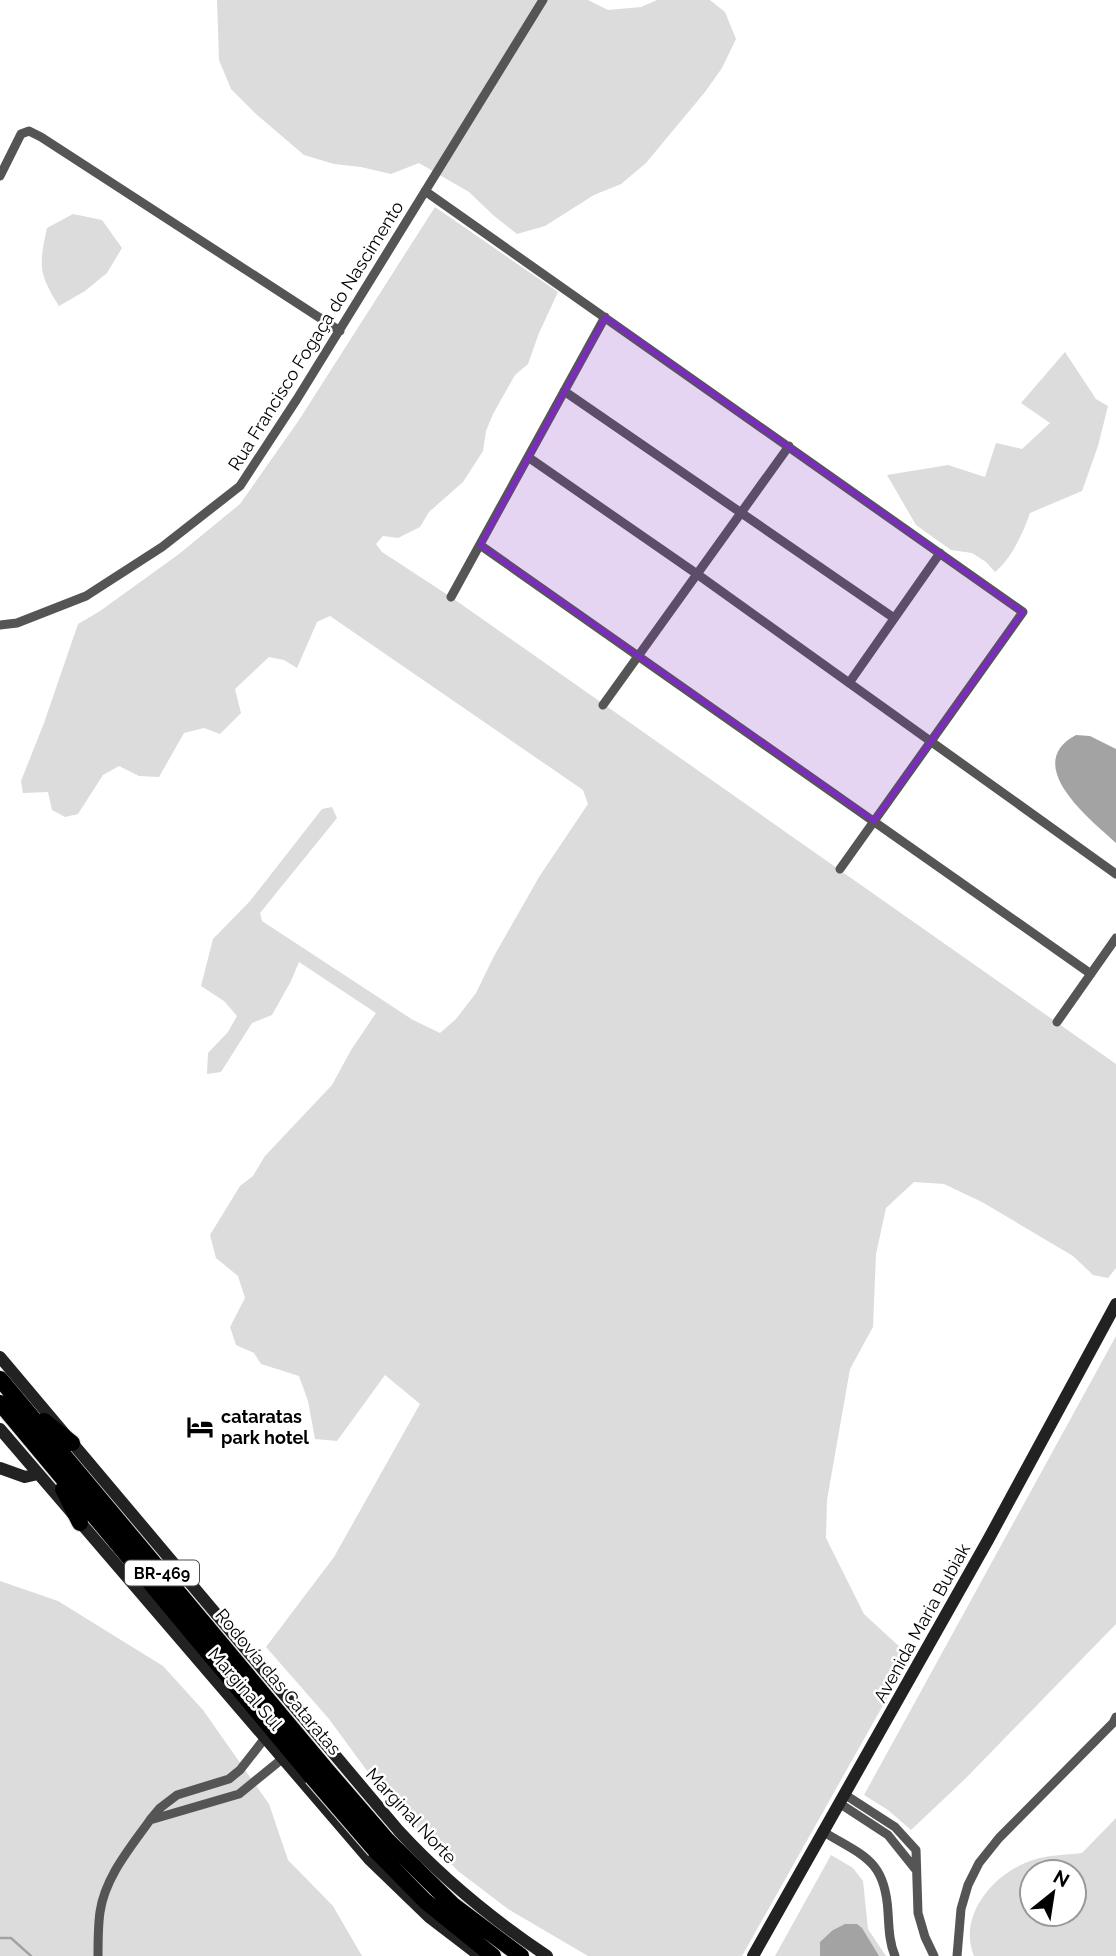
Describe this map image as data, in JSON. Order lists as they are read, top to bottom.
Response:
{
  "streets": {
    "highway": ["BR-469", "Rodovía das Cataratas"],
    "street": [
      "Rua Francisco Fogaça do Nascimento",
      "Avenida Maria Bubiak",
      "Marginal Sul",
      "Marginal Norte"
    ]
  },
  "crossings": [
    ["BR-469", "Rodovía das Cataratas"]
  ],
  "places": {
    "hotel": ["cataratas park hotel"]
  },
  "north": "top right"
}
